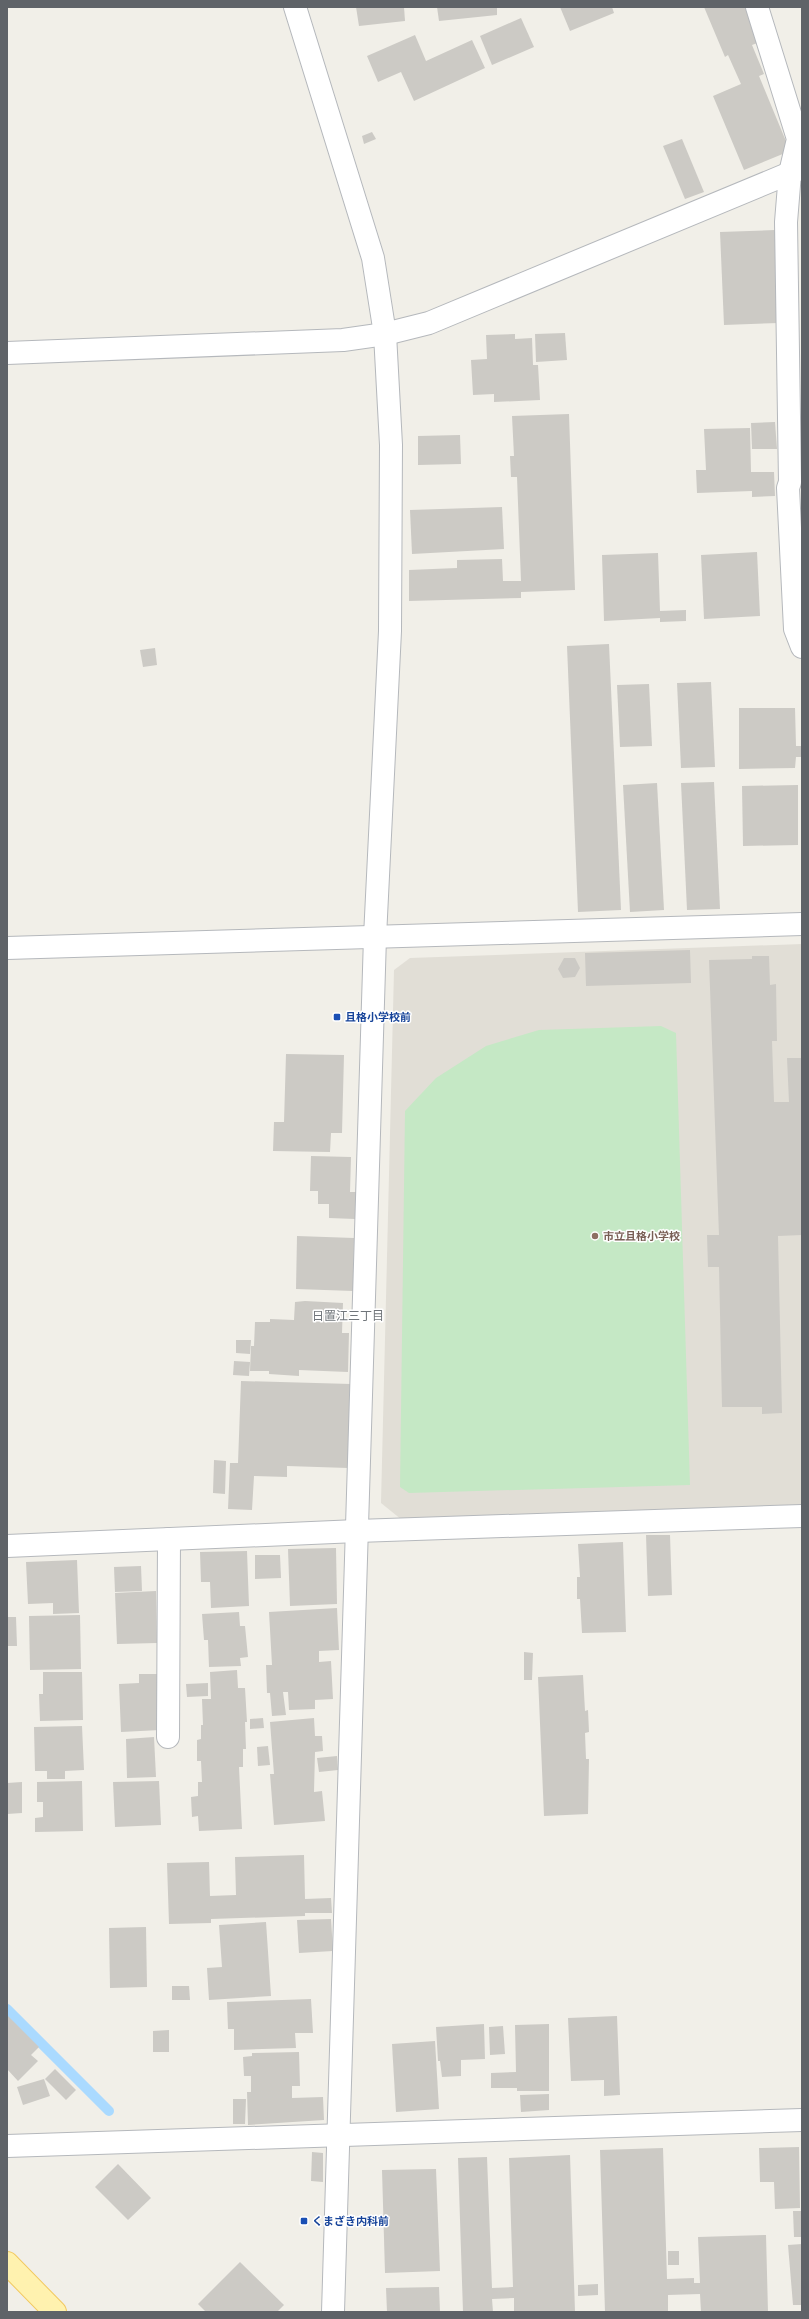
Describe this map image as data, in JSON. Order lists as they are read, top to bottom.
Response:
{
  "districts": ["日置江三丁目"],
  "places": {
    "transit": ["且格小学校前", "くまざき内科前"],
    "other": ["市立且格小学校"]
  }
}
